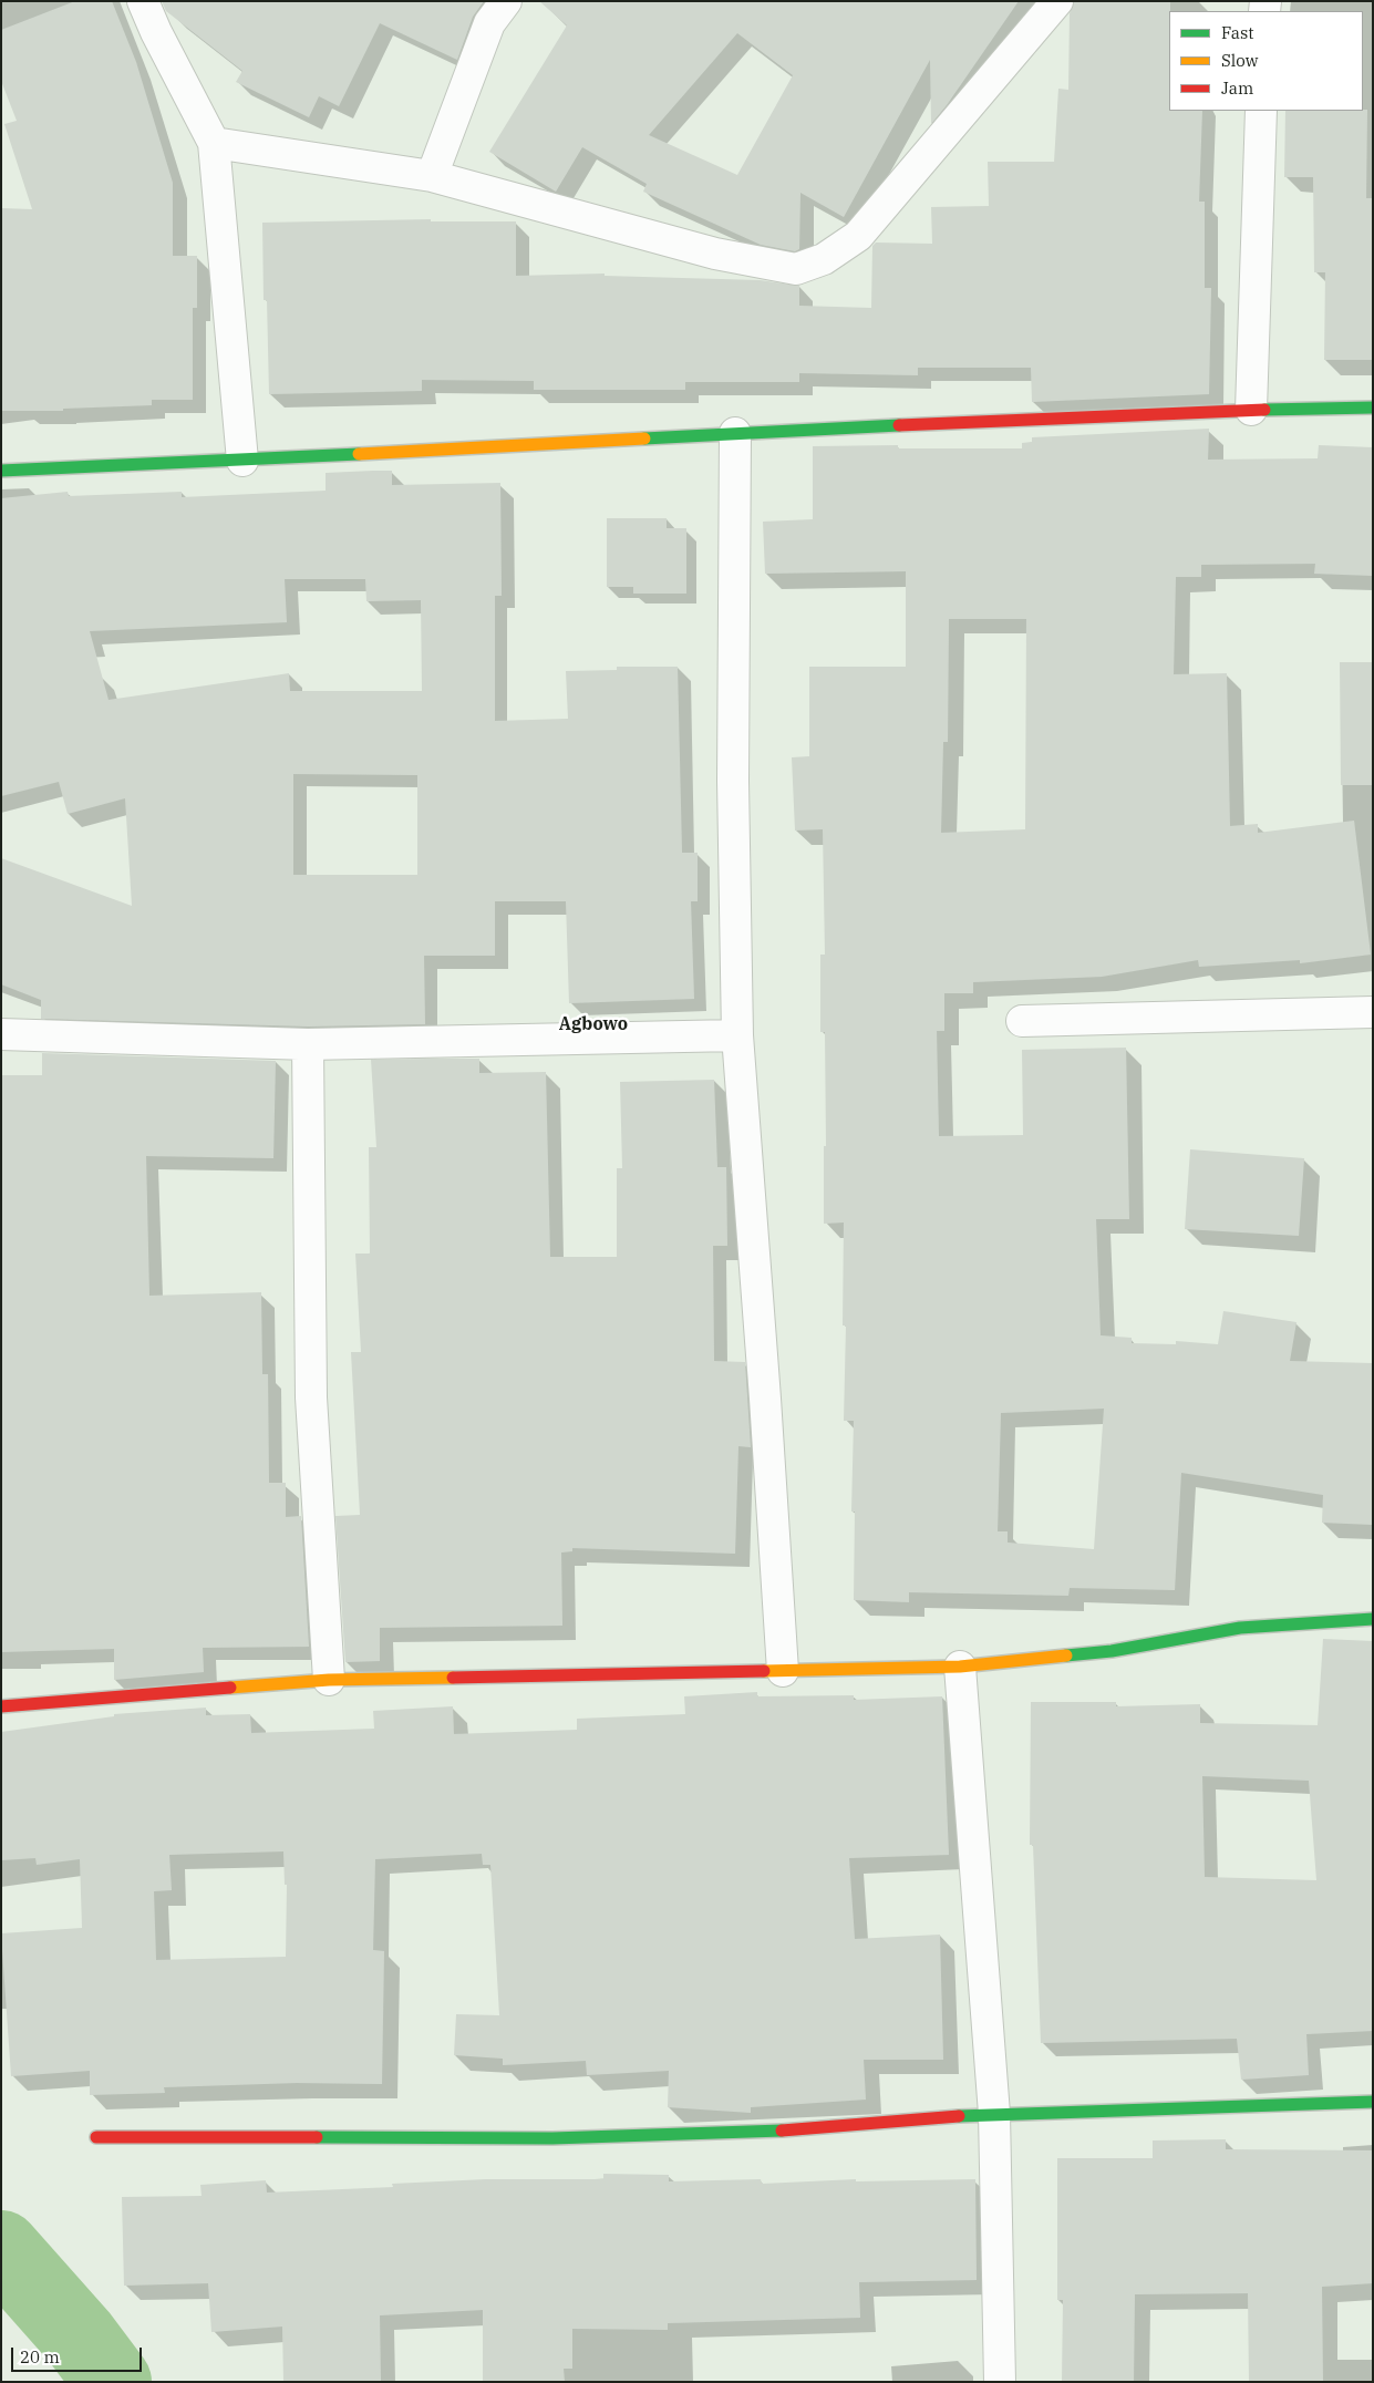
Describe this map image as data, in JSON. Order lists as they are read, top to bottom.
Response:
{
  "districts": ["Agbowo"],
  "legend": ["Fast", "Slow", "Jam"],
  "scale_bar": "20 m"
}
